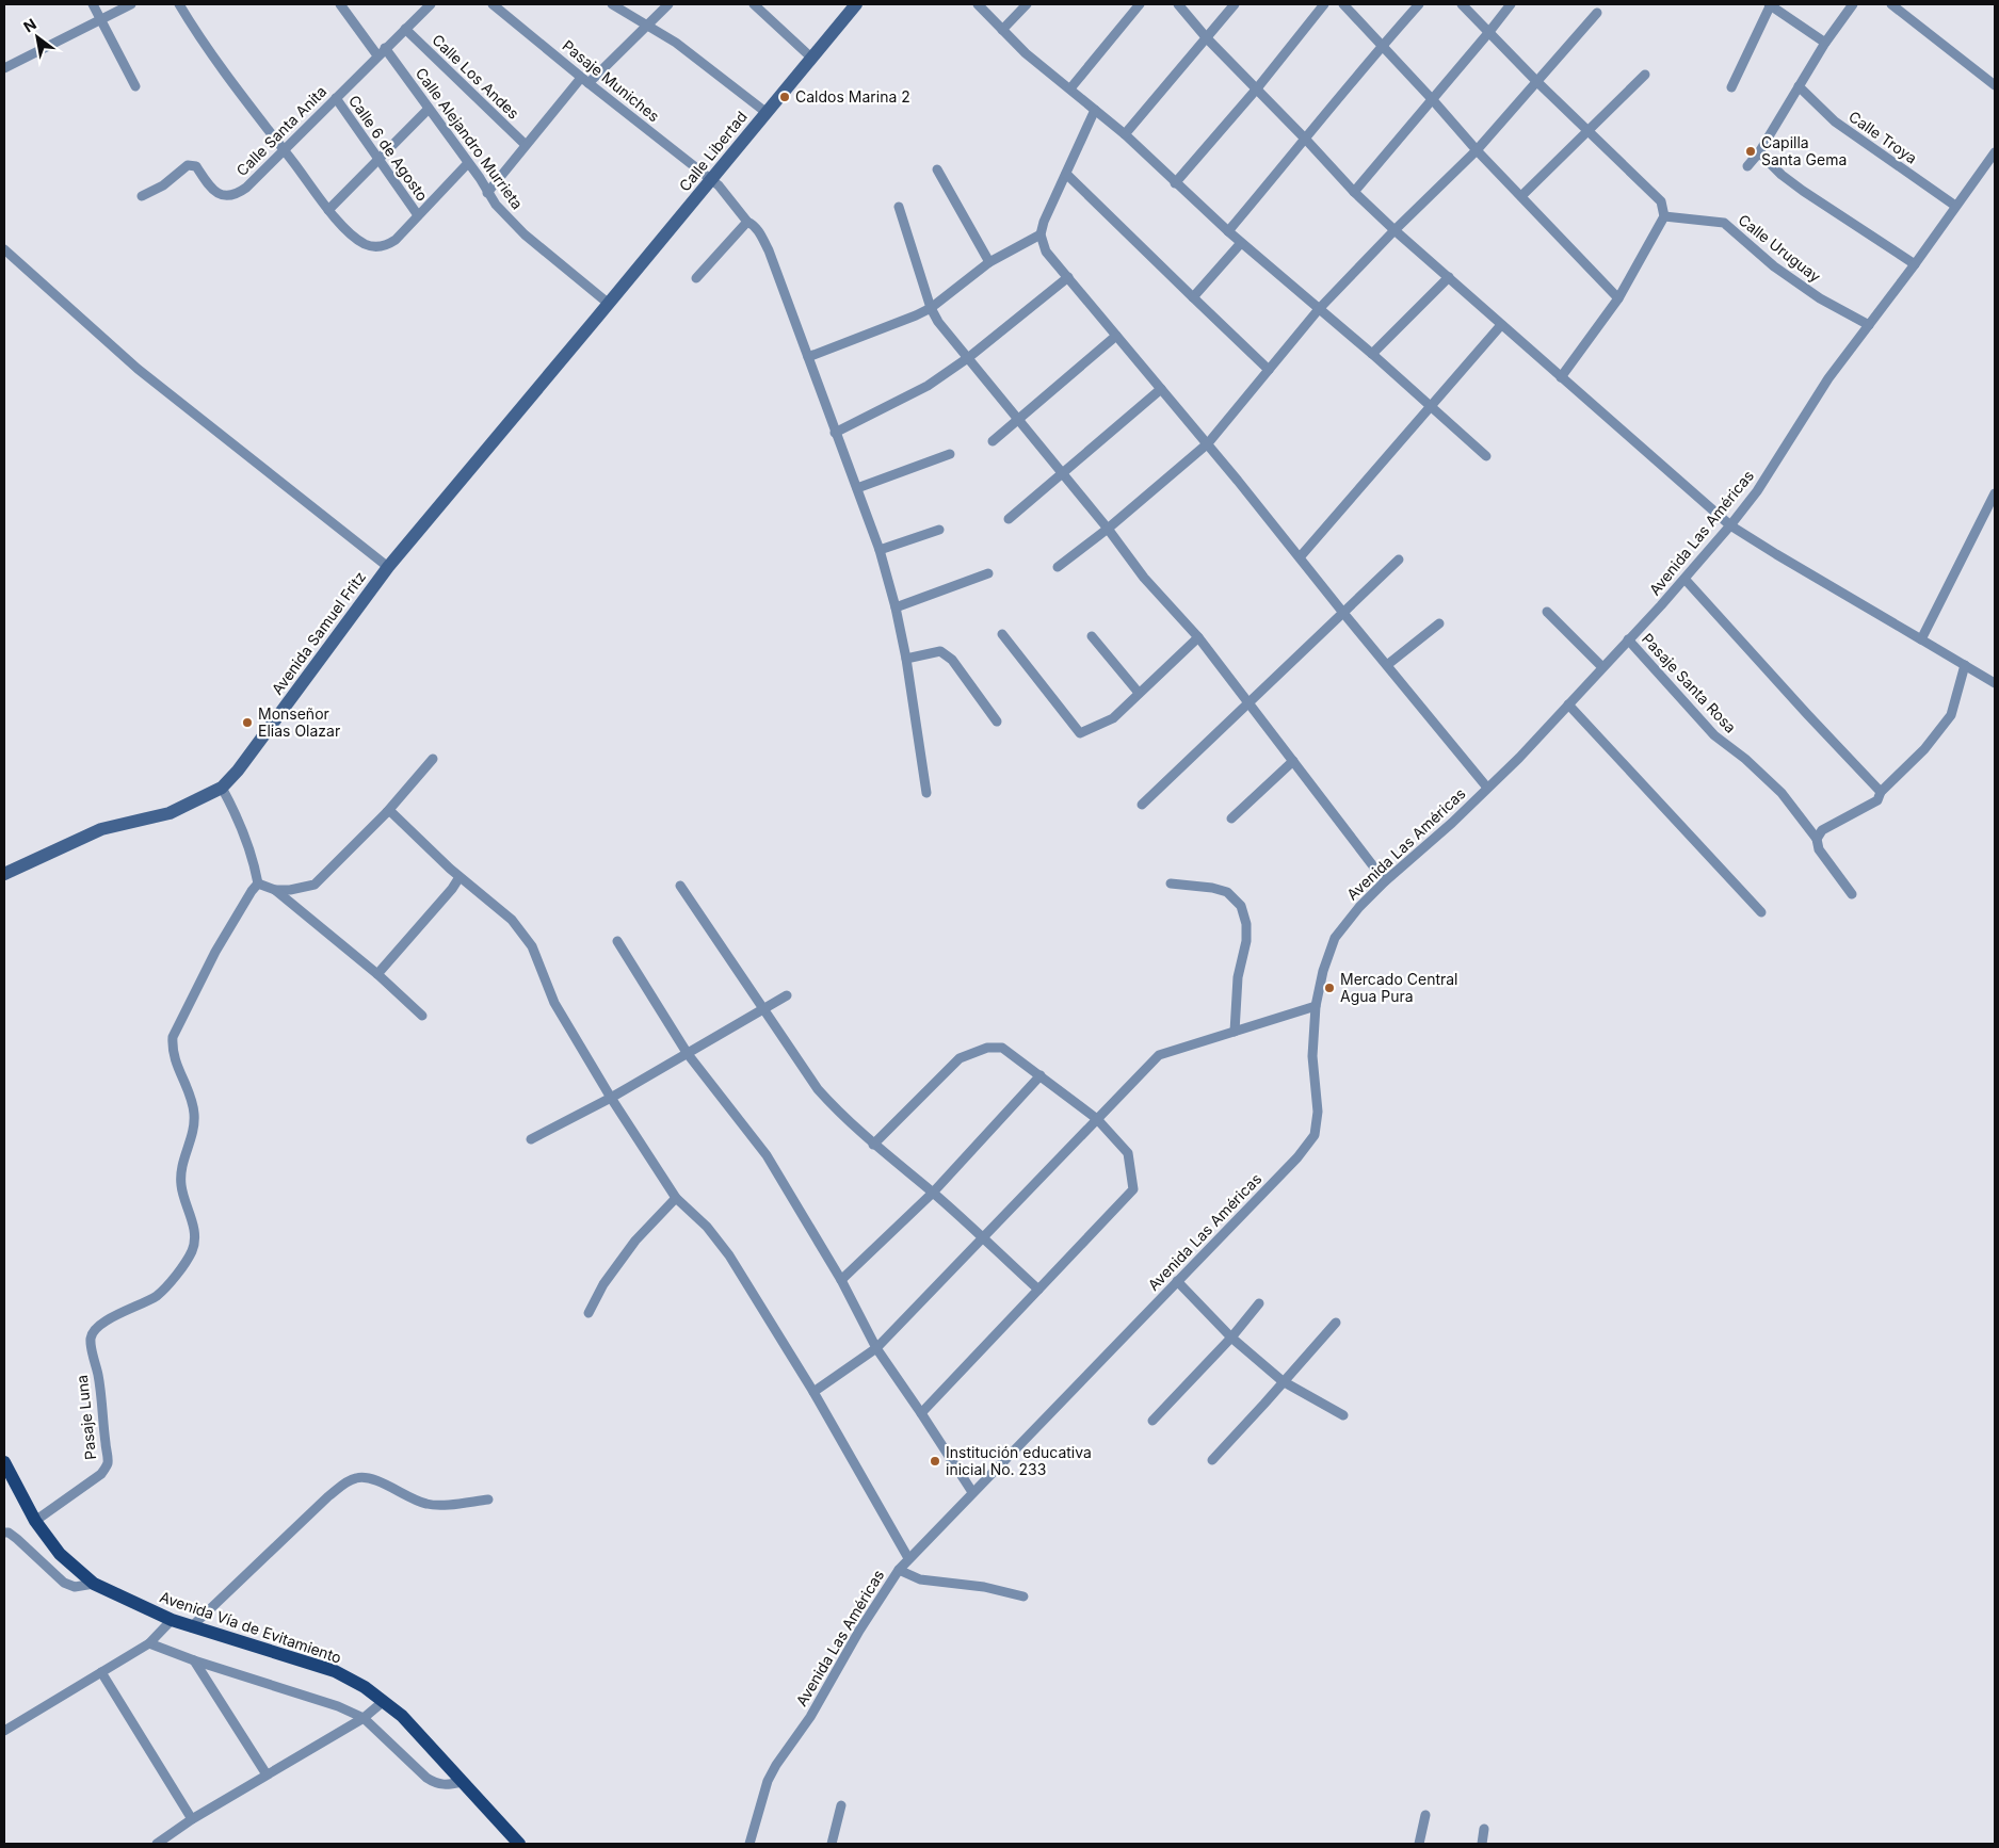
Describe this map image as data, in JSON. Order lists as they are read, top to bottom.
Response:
{
  "streets": {
    "main road": ["Avenida Vía de Evitamiento"],
    "street": [
      "Calle Los Andes",
      "Pasaje Muniches",
      "Calle Santa Anita",
      "Calle Troya",
      "Calle Alejandro Murrieta",
      "Calle 6 de Agosto",
      "Calle Libertad",
      "Calle Uruguay",
      "Avenida Las Américas",
      "Avenida Samuel Fritz",
      "Pasaje Santa Rosa",
      "Pasaje Luna"
    ]
  },
  "crossings": [
    ["Calle Los Andes", "Calle Santa Anita"],
    ["Pasaje Muniches", "Calle Libertad"],
    ["Calle Santa Anita", "Calle Alejandro Murrieta"],
    ["Calle Santa Anita", "Calle 6 de Agosto"],
    ["Calle Troya", "Avenida Las Américas"],
    ["Calle Alejandro Murrieta", "Calle Libertad"],
    ["Calle Libertad", "Avenida Samuel Fritz"],
    ["Calle Uruguay", "Avenida Las Américas"],
    ["Avenida Las Américas", "Pasaje Santa Rosa"],
    ["Pasaje Luna", "Avenida Vía de Evitamiento"]
  ],
  "places": [
    "Caldos Marina 2",
    "Capilla Santa Gema",
    "Monseñor Elias Olazar",
    "Mercado Central Agua Pura",
    "Institución educativa inicial No. 233"
  ],
  "north": "top left"
}
